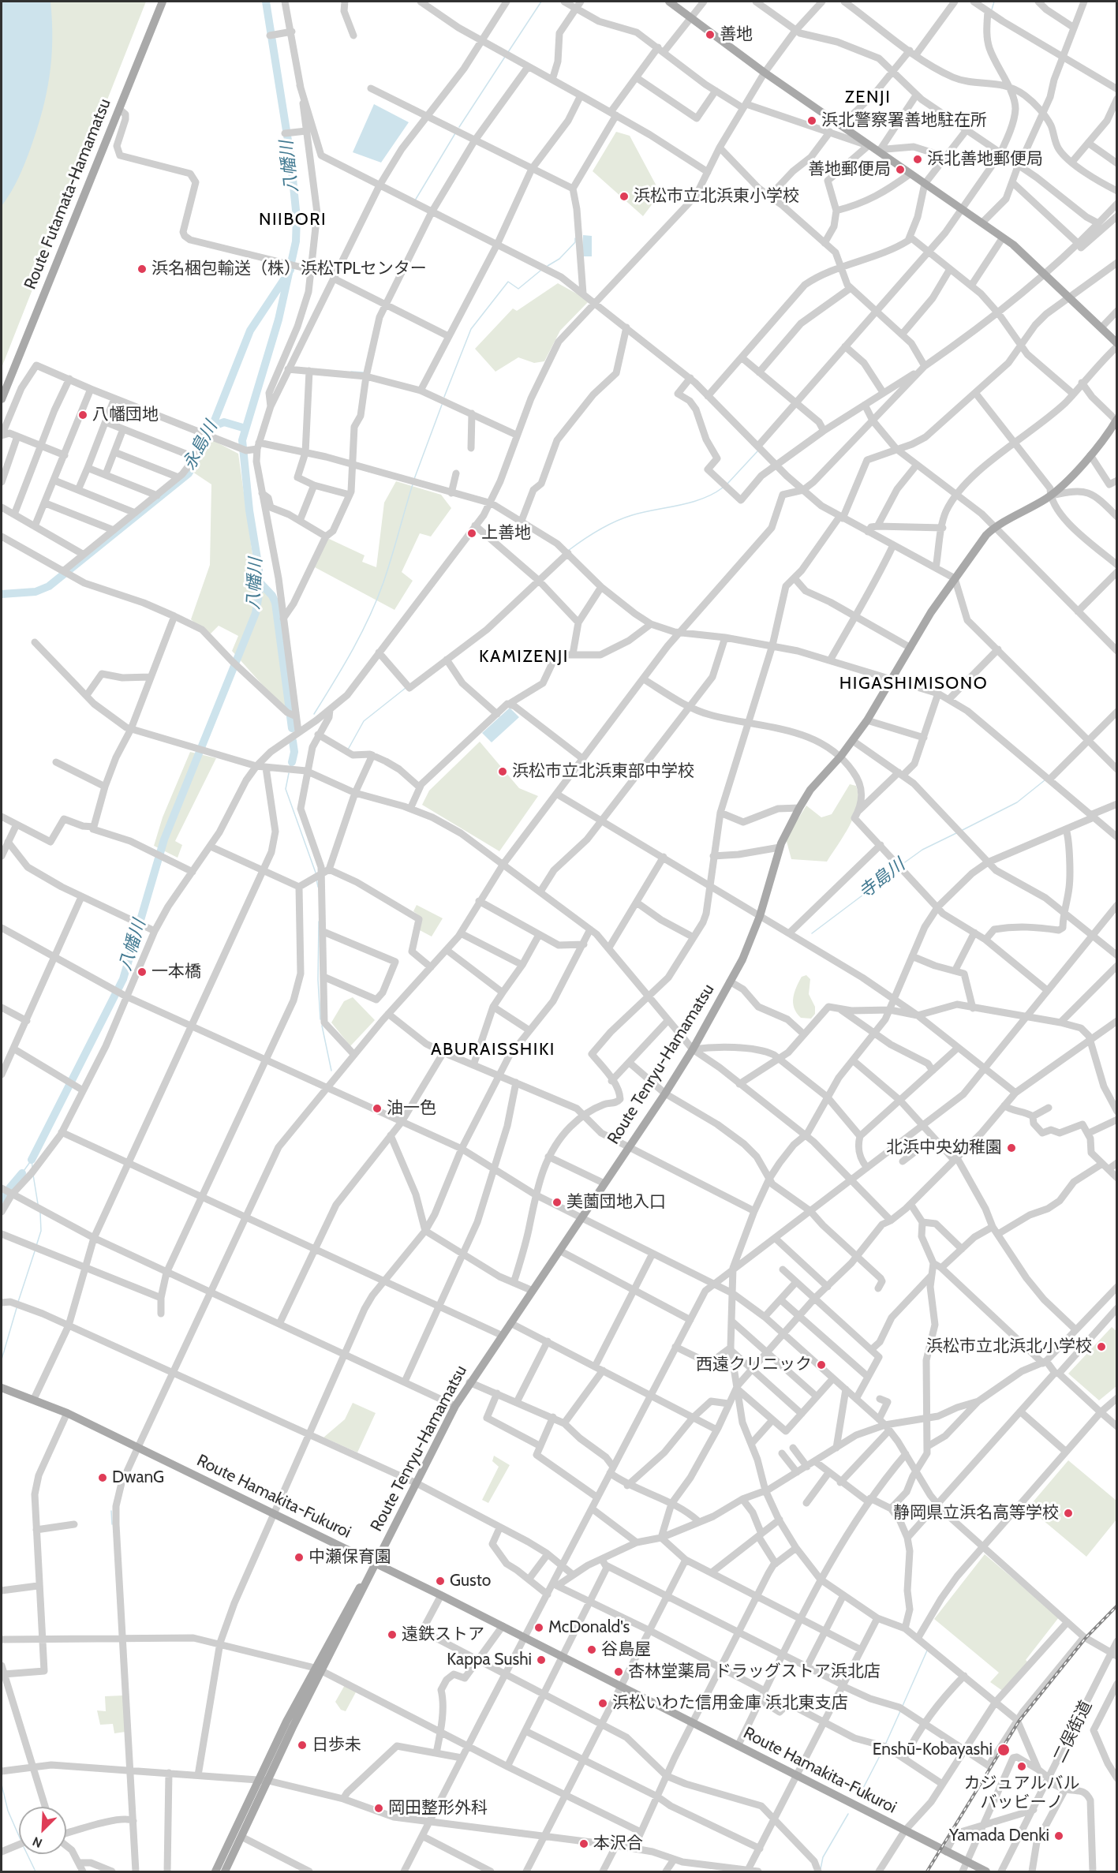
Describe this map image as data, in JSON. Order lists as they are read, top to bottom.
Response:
{
  "streets": {
    "main road": ["Route Futamata-Hamamatsu", "Route Tenryu-Hamamatsu", "Route Hamakita-Fukuroi"],
    "street": ["二俣街道"]
  },
  "crossings": [
    ["Route Tenryu-Hamamatsu", "Route Hamakita-Fukuroi"]
  ],
  "districts": [
    "ZENJI",
    "NIIBORI",
    "KAMIZENJI",
    "HIGASHIMISONO",
    "ABURAISSHIKI"
  ],
  "water": ["八幡川", "永島川", "寺島川"],
  "places": [
    "善地",
    "浜北警察署善地駐在所",
    "浜北善地郵便局",
    "善地郵便局",
    "浜松市立北浜東小学校",
    "浜名梱包輸送（株）浜松TPLセンター",
    "八幡団地",
    "上善地",
    "浜松市立北浜東部中学校",
    "一本橋",
    "油一色",
    "北浜中央幼稚園",
    "美薗団地入口",
    "浜松市立北浜北小学校",
    "西遠クリニック",
    "DwanG",
    "静岡県立浜名高等学校",
    "中瀬保育園",
    "Gusto",
    "McDonald's",
    "遠鉄ストア",
    "谷島屋",
    "Kappa Sushi",
    "杏林堂薬局 ドラッグストア浜北店",
    "浜松いわた信用金庫 浜北東支店",
    "日歩未",
    "Enshū-Kobayashi",
    "カジュアルバル バッビーノ",
    "岡田整形外科",
    "Yamada Denki",
    "本沢合"
  ],
  "north": "bottom left"
}
